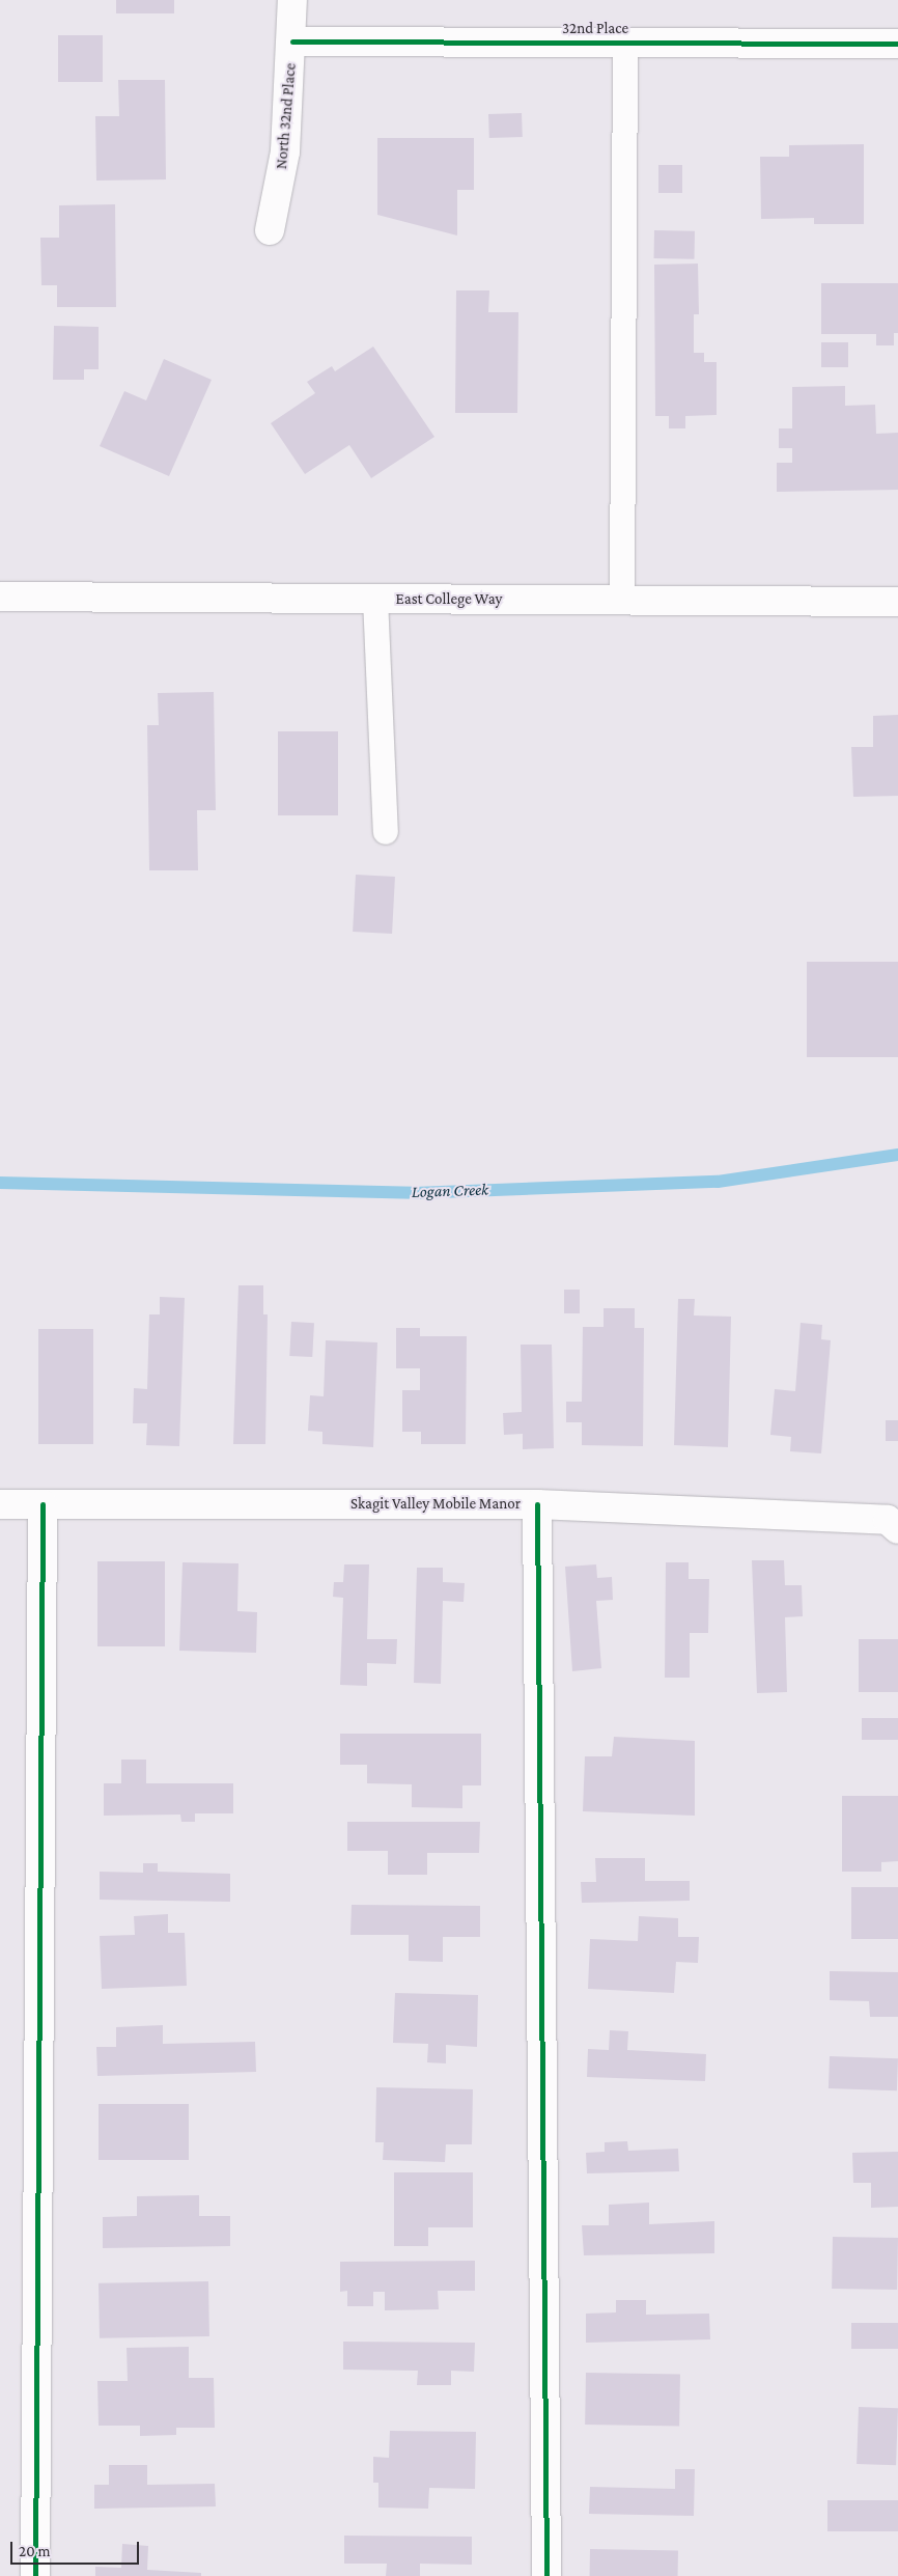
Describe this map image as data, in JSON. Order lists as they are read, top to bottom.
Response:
{
  "streets": {
    "street": [
      "32nd Place",
      "North 32nd Place",
      "East College Way",
      "Skagit Valley Mobile Manor"
    ]
  },
  "crossings": [
    ["32nd Place", "North 32nd Place"]
  ],
  "water": ["Logan Creek"],
  "scale_bar": "20 m"
}
